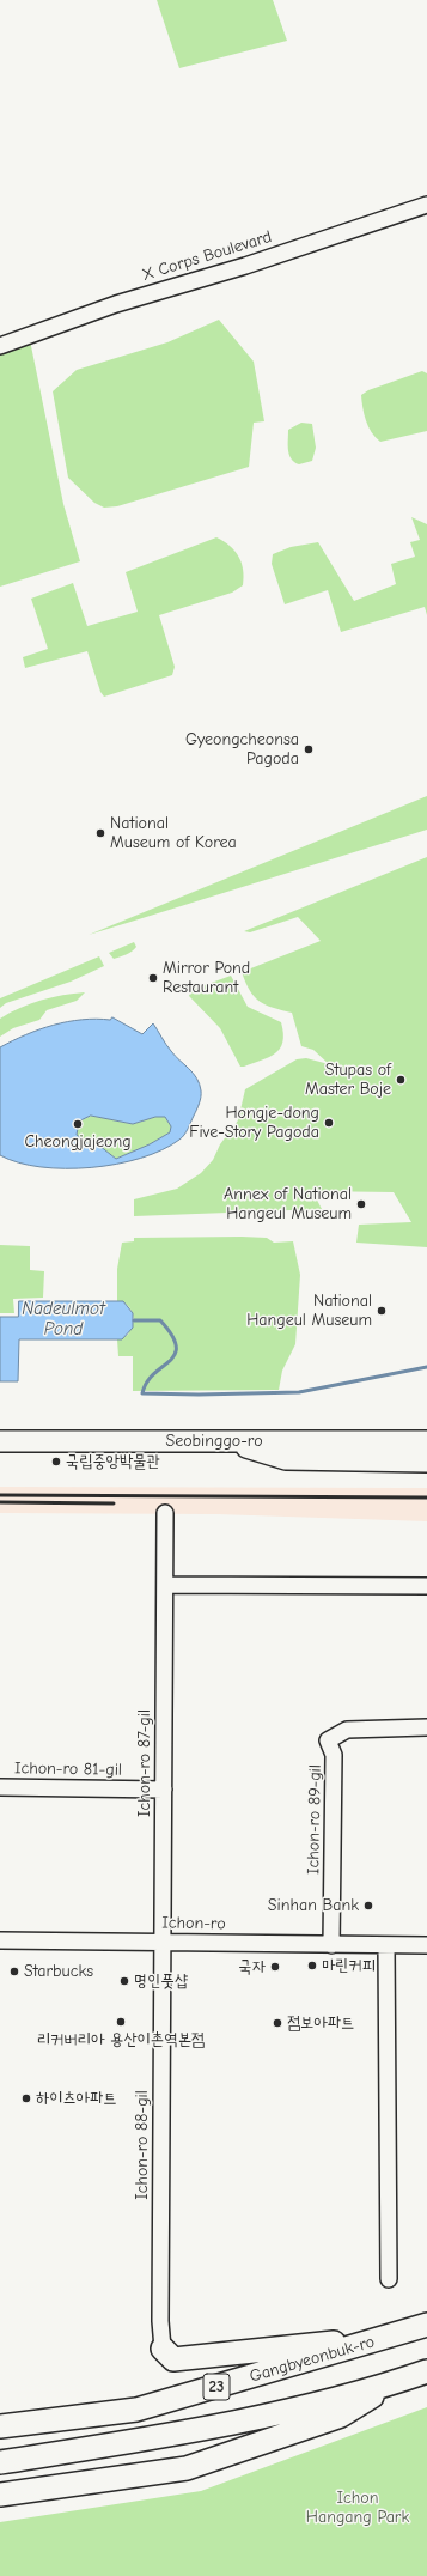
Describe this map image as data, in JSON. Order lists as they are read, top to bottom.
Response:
{
  "streets": {
    "highway": ["Gangbyeonbuk-ro", "23"],
    "main road": ["Seobinggo-ro"],
    "street": [
      "X Corps Boulevard",
      "Ichon-ro 87-gil",
      "Ichon-ro 81-gil",
      "Ichon-ro 89-gil",
      "Ichon-ro",
      "Ichon-ro 88-gil"
    ]
  },
  "crossings": [
    ["Ichon-ro 87-gil", "Ichon-ro 81-gil"],
    ["Ichon-ro 87-gil", "Ichon-ro"],
    ["Ichon-ro 87-gil", "Ichon-ro 88-gil"],
    ["Ichon-ro 89-gil", "Ichon-ro"],
    ["Ichon-ro", "Ichon-ro 88-gil"]
  ],
  "water": ["Nadeulmot Pond"],
  "parks": ["Ichon Hangang Park"],
  "places": [
    "Gyeongcheonsa Pagoda",
    "National Museum of Korea",
    "Mirror Pond Restaurant",
    "Stupas of Master Boje",
    "Hongje-dong Five-Story Pagoda",
    "Cheongjajeong",
    "Annex of National Hangeul Museum",
    "National Hangeul Museum",
    "국립중앙박물관",
    "Sinhan Bank",
    "마린커피",
    "국자",
    "Starbucks",
    "명인풋샵",
    "리커버리아 용산이촌역본점",
    "점보아파트",
    "하이츠아파트"
  ]
}
